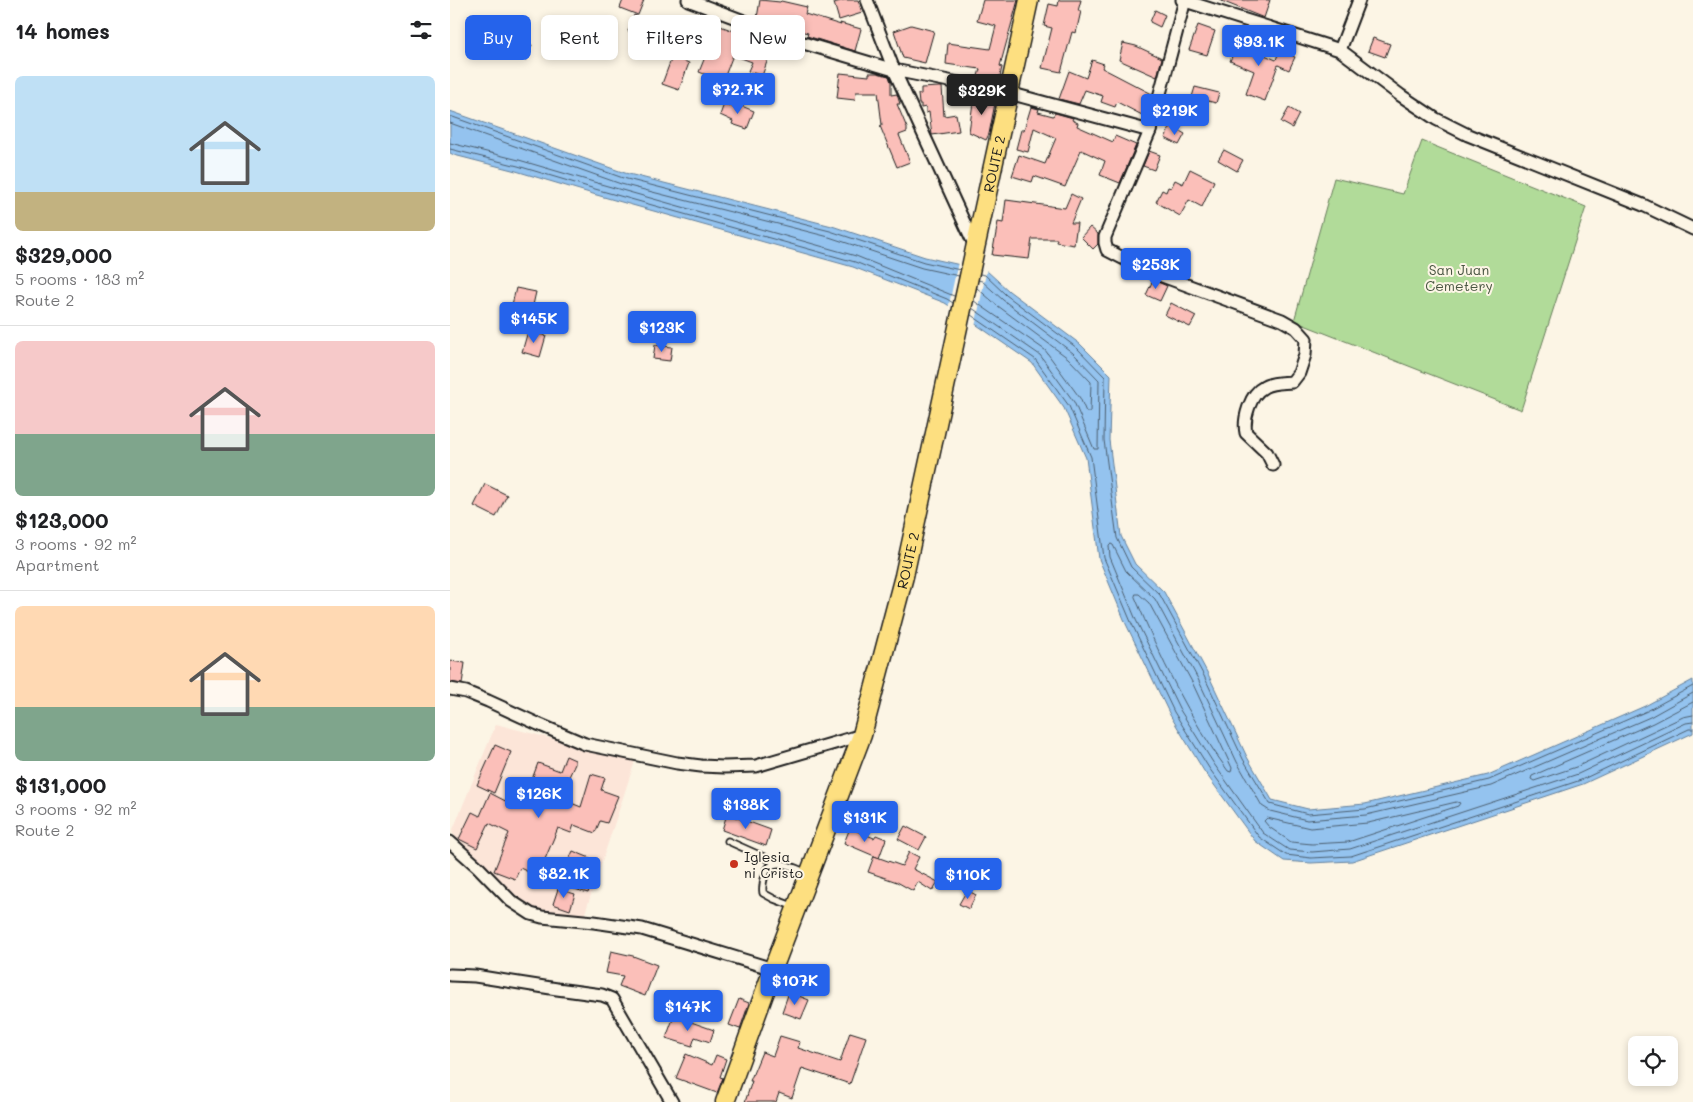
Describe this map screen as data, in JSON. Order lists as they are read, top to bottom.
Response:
{
  "streets": {
    "highway": ["ROUTE 2"]
  },
  "parks": ["San Juan Cemetery"],
  "places": ["Iglesia ni Cristo"],
  "page": {
    "heading": "14 homes",
    "chip": [
      "Buy",
      "Rent",
      "Filters",
      "New"
    ],
    "price": [
      "$93.1K",
      "$72.7K",
      "$329K",
      "$219K",
      "$253K",
      "$145K",
      "$123K",
      "$126K",
      "$138K",
      "$131K",
      "$82.1K",
      "$110K",
      "$107K",
      "$147K"
    ],
    "list": [
      {
        "name": "$329,000",
        "note": "5 rooms · 183 m² · Route 2"
      },
      {
        "name": "$123,000",
        "note": "3 rooms · 92 m² · Apartment"
      },
      {
        "name": "$131,000",
        "note": "3 rooms · 92 m² · Route 2"
      }
    ]
  }
}
